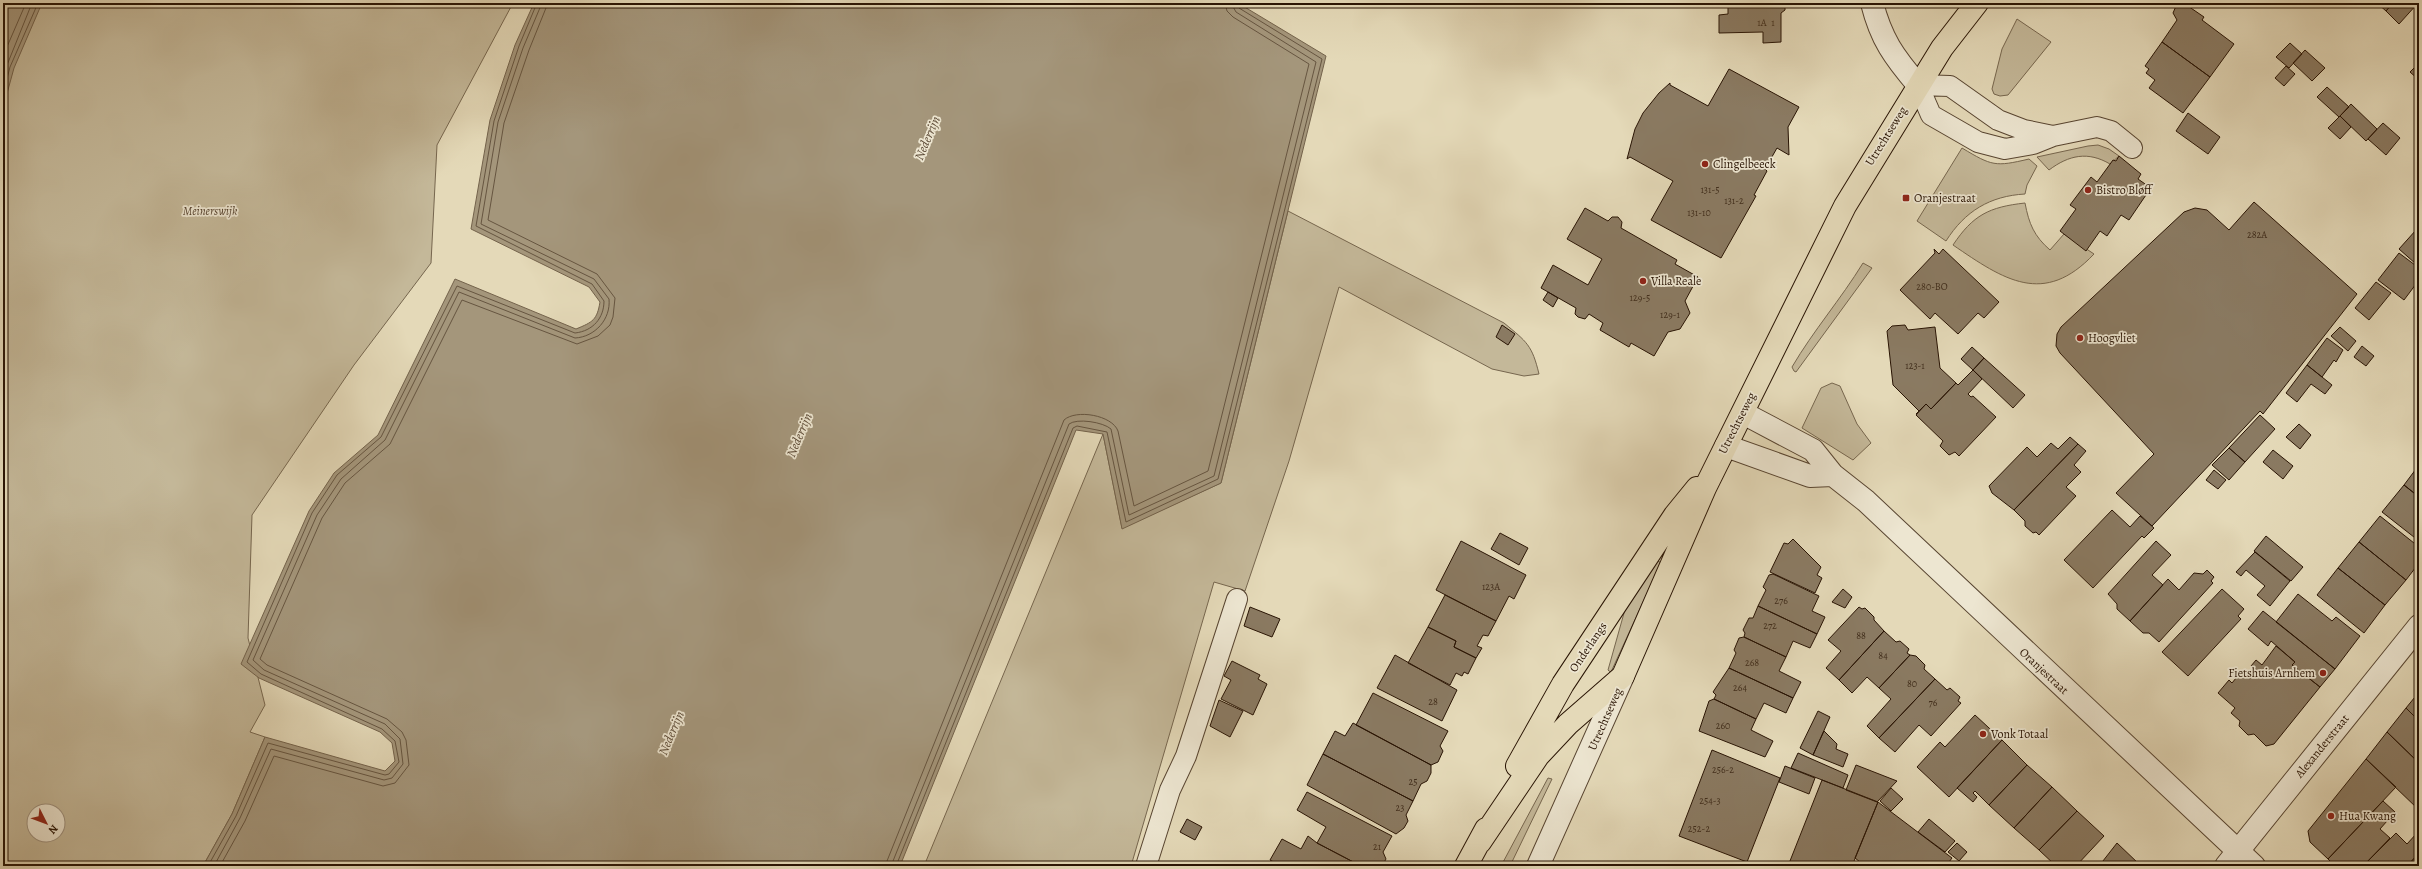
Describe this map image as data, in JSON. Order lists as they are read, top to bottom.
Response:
{
  "streets": {
    "main road": ["Utrechtseweg", "Onderlangs"],
    "street": ["Oranjestraat", "Alexanderstraat"]
  },
  "crossings": [
    ["Utrechtseweg", "Onderlangs"],
    ["Utrechtseweg", "Oranjestraat"],
    ["Oranjestraat", "Alexanderstraat"]
  ],
  "water": ["Nederrijn"],
  "parks": ["Meinerswijk"],
  "places": {
    "other": [
      "Clingelbeeck",
      "Bistro Bløff",
      "Villa Reale",
      "Hoogvliet",
      "Fietshuis Arnhem",
      "Vonk Totaal",
      "Hua Kwang"
    ],
    "transit": ["Oranjestraat"]
  },
  "house_numbers": [
    "1A",
    "1",
    "131-5",
    "131-2",
    "131-10",
    "282A",
    "280-BO",
    "129-5",
    "129-1",
    "123-1",
    "123A",
    "276",
    "272",
    "88",
    "84",
    "268",
    "80",
    "264",
    "28",
    "76",
    "260",
    "256-2",
    "25",
    "254-3",
    "23",
    "252-2",
    "21"
  ],
  "north": "bottom right"
}
